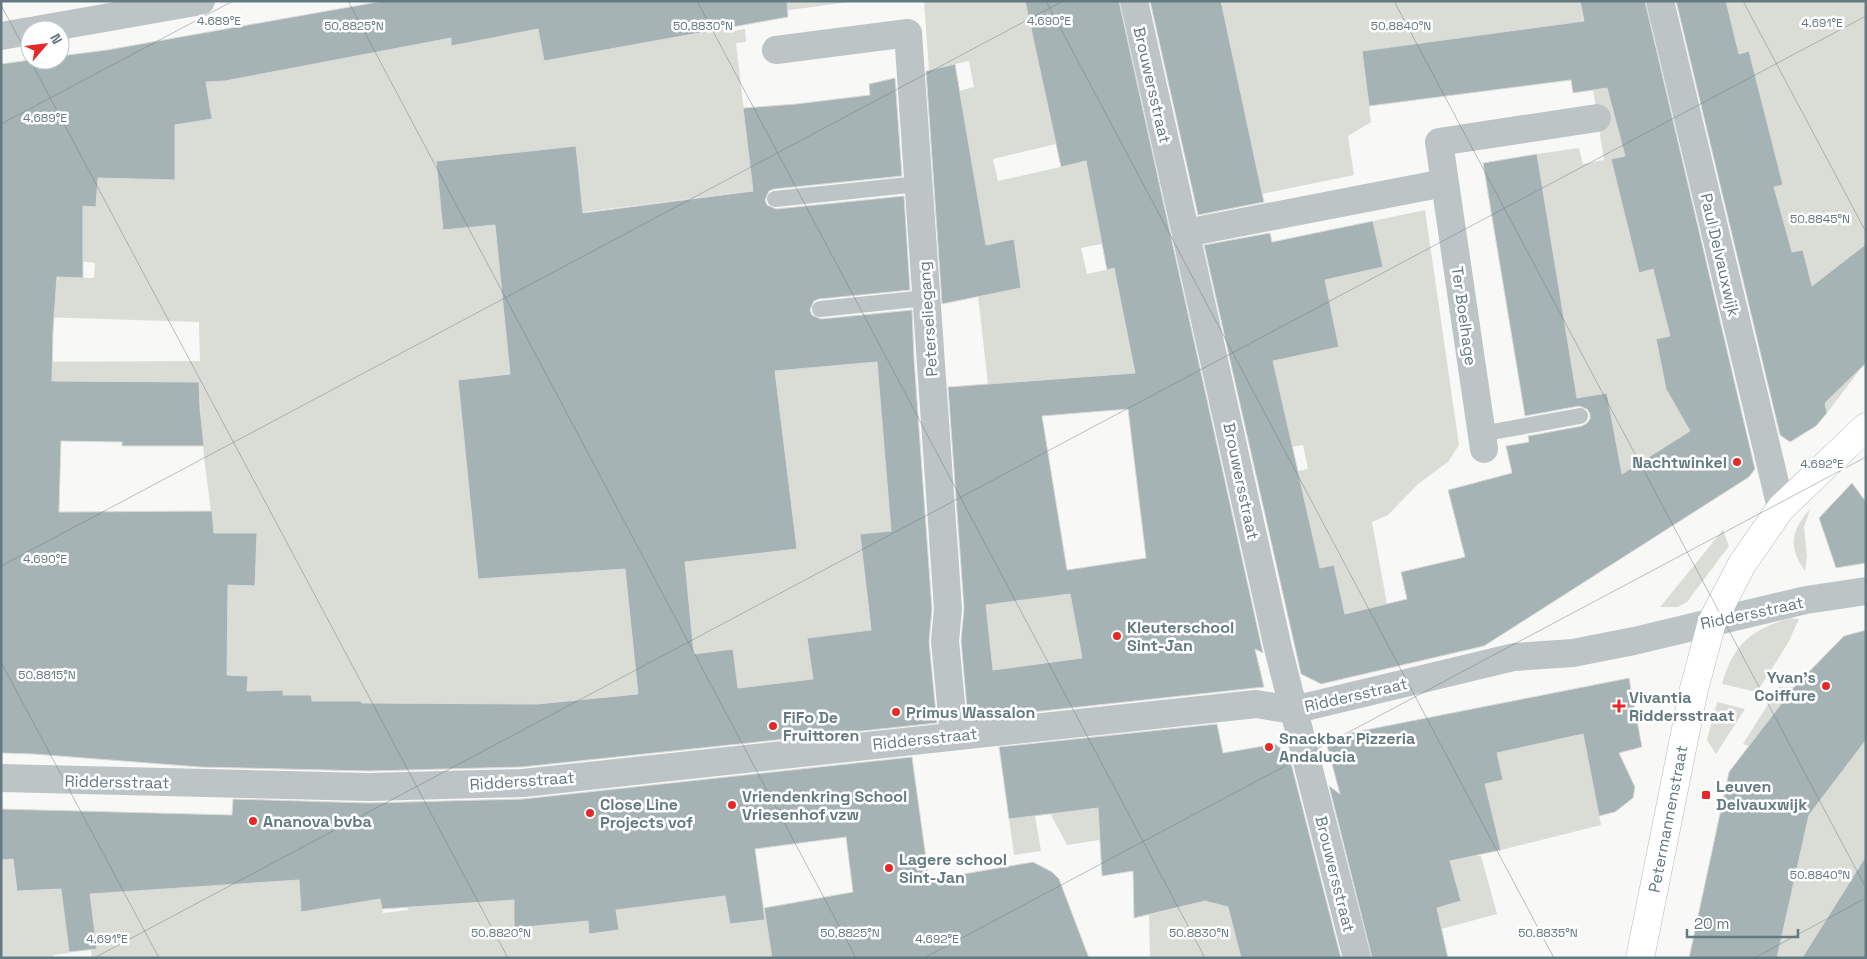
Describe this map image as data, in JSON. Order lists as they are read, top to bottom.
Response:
{
  "streets": {
    "street": [
      "Brouwersstraat",
      "Paul Delvauxwijk",
      "Ter Boelhage",
      "Peterseliegang",
      "Riddersstraat",
      "Petermannenstraat"
    ]
  },
  "crossings": [
    ["Brouwersstraat", "Riddersstraat"],
    ["Paul Delvauxwijk", "Petermannenstraat"],
    ["Peterseliegang", "Riddersstraat"],
    ["Riddersstraat", "Petermannenstraat"]
  ],
  "places": {
    "other": [
      "Nachtwinkel",
      "Kleuterschool Sint-Jan",
      "Yvan's Coiffure",
      "Primus Wassalon",
      "FiFo De Fruittoren",
      "Snackbar Pizzeria Andalucia",
      "Vriendenkring School Vriesenhof vzw",
      "Close Line Projects vof",
      "Ananova bvba",
      "Lagere school Sint-Jan"
    ],
    "health": ["Vivantia Riddersstraat"],
    "transit": ["Leuven Delvauxwijk"]
  },
  "scale_bar": "20 m",
  "north": "top right",
  "coordinates": [
    "4.689°E",
    "4.690°E",
    "4.691°E",
    "50.8825°N",
    "50.8830°N",
    "50.8840°N",
    "50.8845°N",
    "4.692°E",
    "50.8815°N",
    "50.8820°N",
    "50.8835°N"
  ]
}
